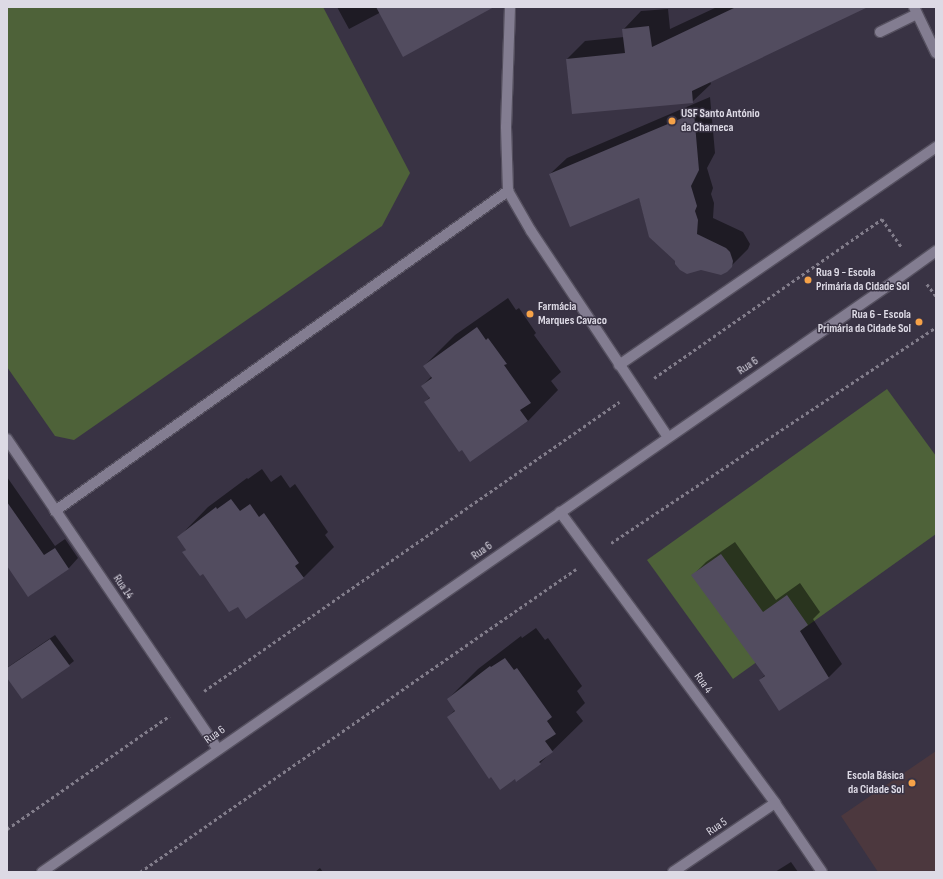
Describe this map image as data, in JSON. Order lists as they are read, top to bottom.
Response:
{
  "streets": {
    "street": [
      "Rua 6",
      "Rua 14",
      "Rua 4",
      "Rua 5"
    ]
  },
  "crossings": [
    ["Rua 6", "Rua 14"],
    ["Rua 6", "Rua 4"],
    ["Rua 4", "Rua 5"]
  ],
  "places": [
    "USF Santo António da Charneca",
    "Rua 9 - Escola Primária da Cidade Sol",
    "Farmácia Marques Cavaco",
    "Rua 6 - Escola Primária da Cidade Sol",
    "Escola Básica da Cidade Sol"
  ]
}
